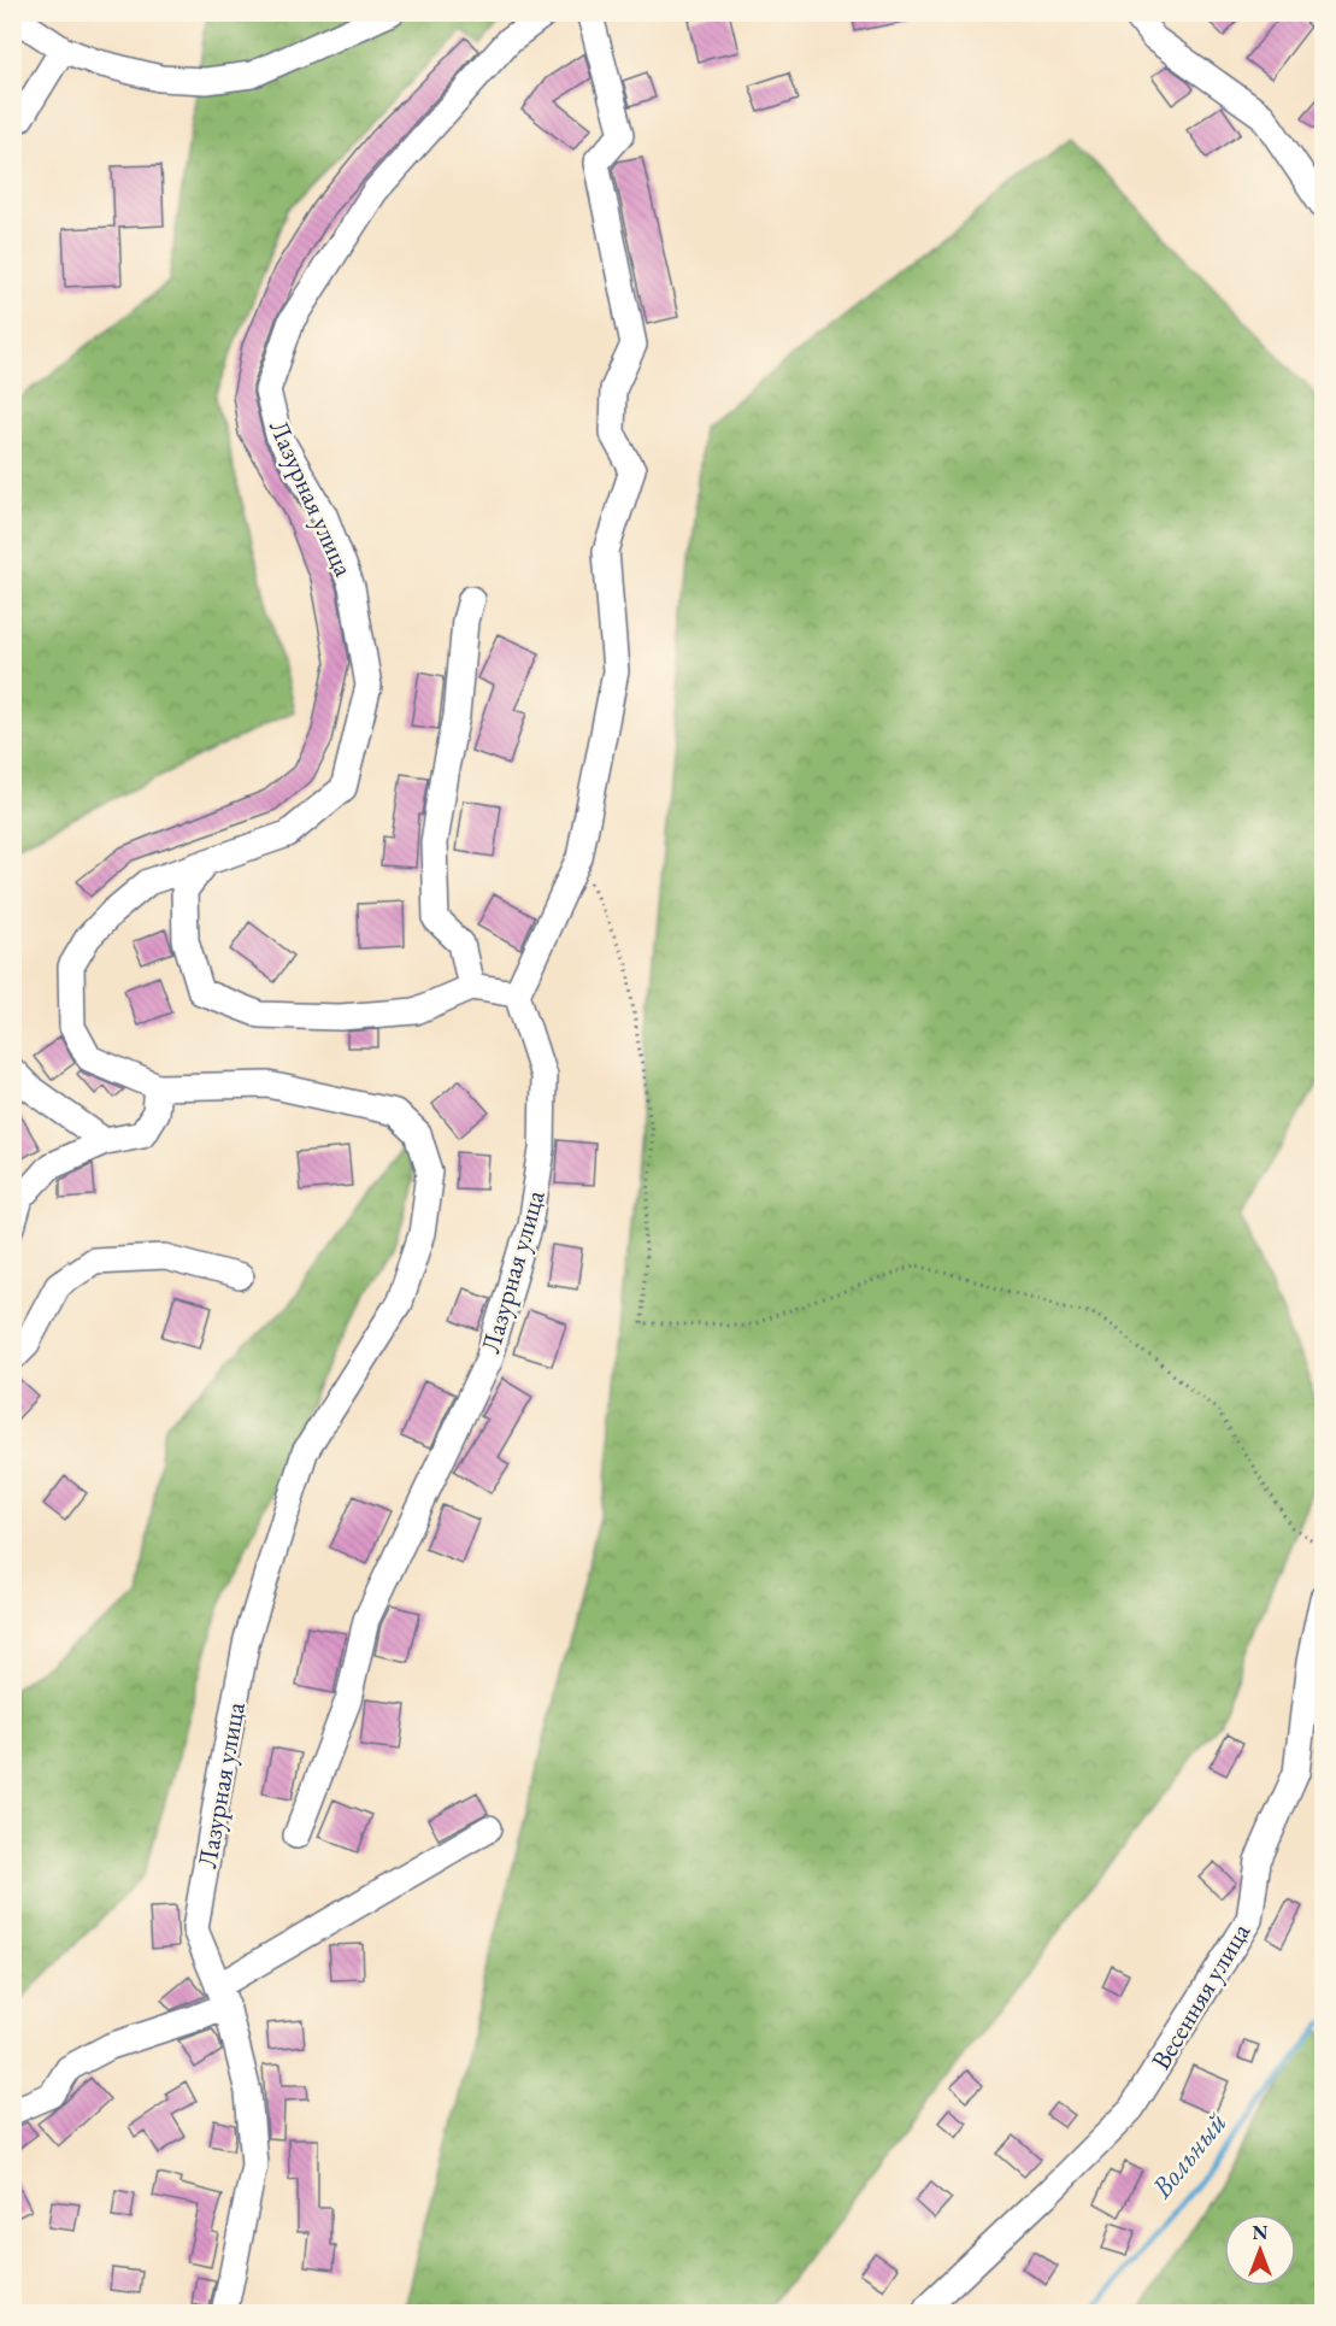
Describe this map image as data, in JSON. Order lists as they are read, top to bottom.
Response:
{
  "streets": {
    "street": ["Лазурная улица", "Весенняя улица"]
  },
  "water": ["Вольный"],
  "north": "top"
}
